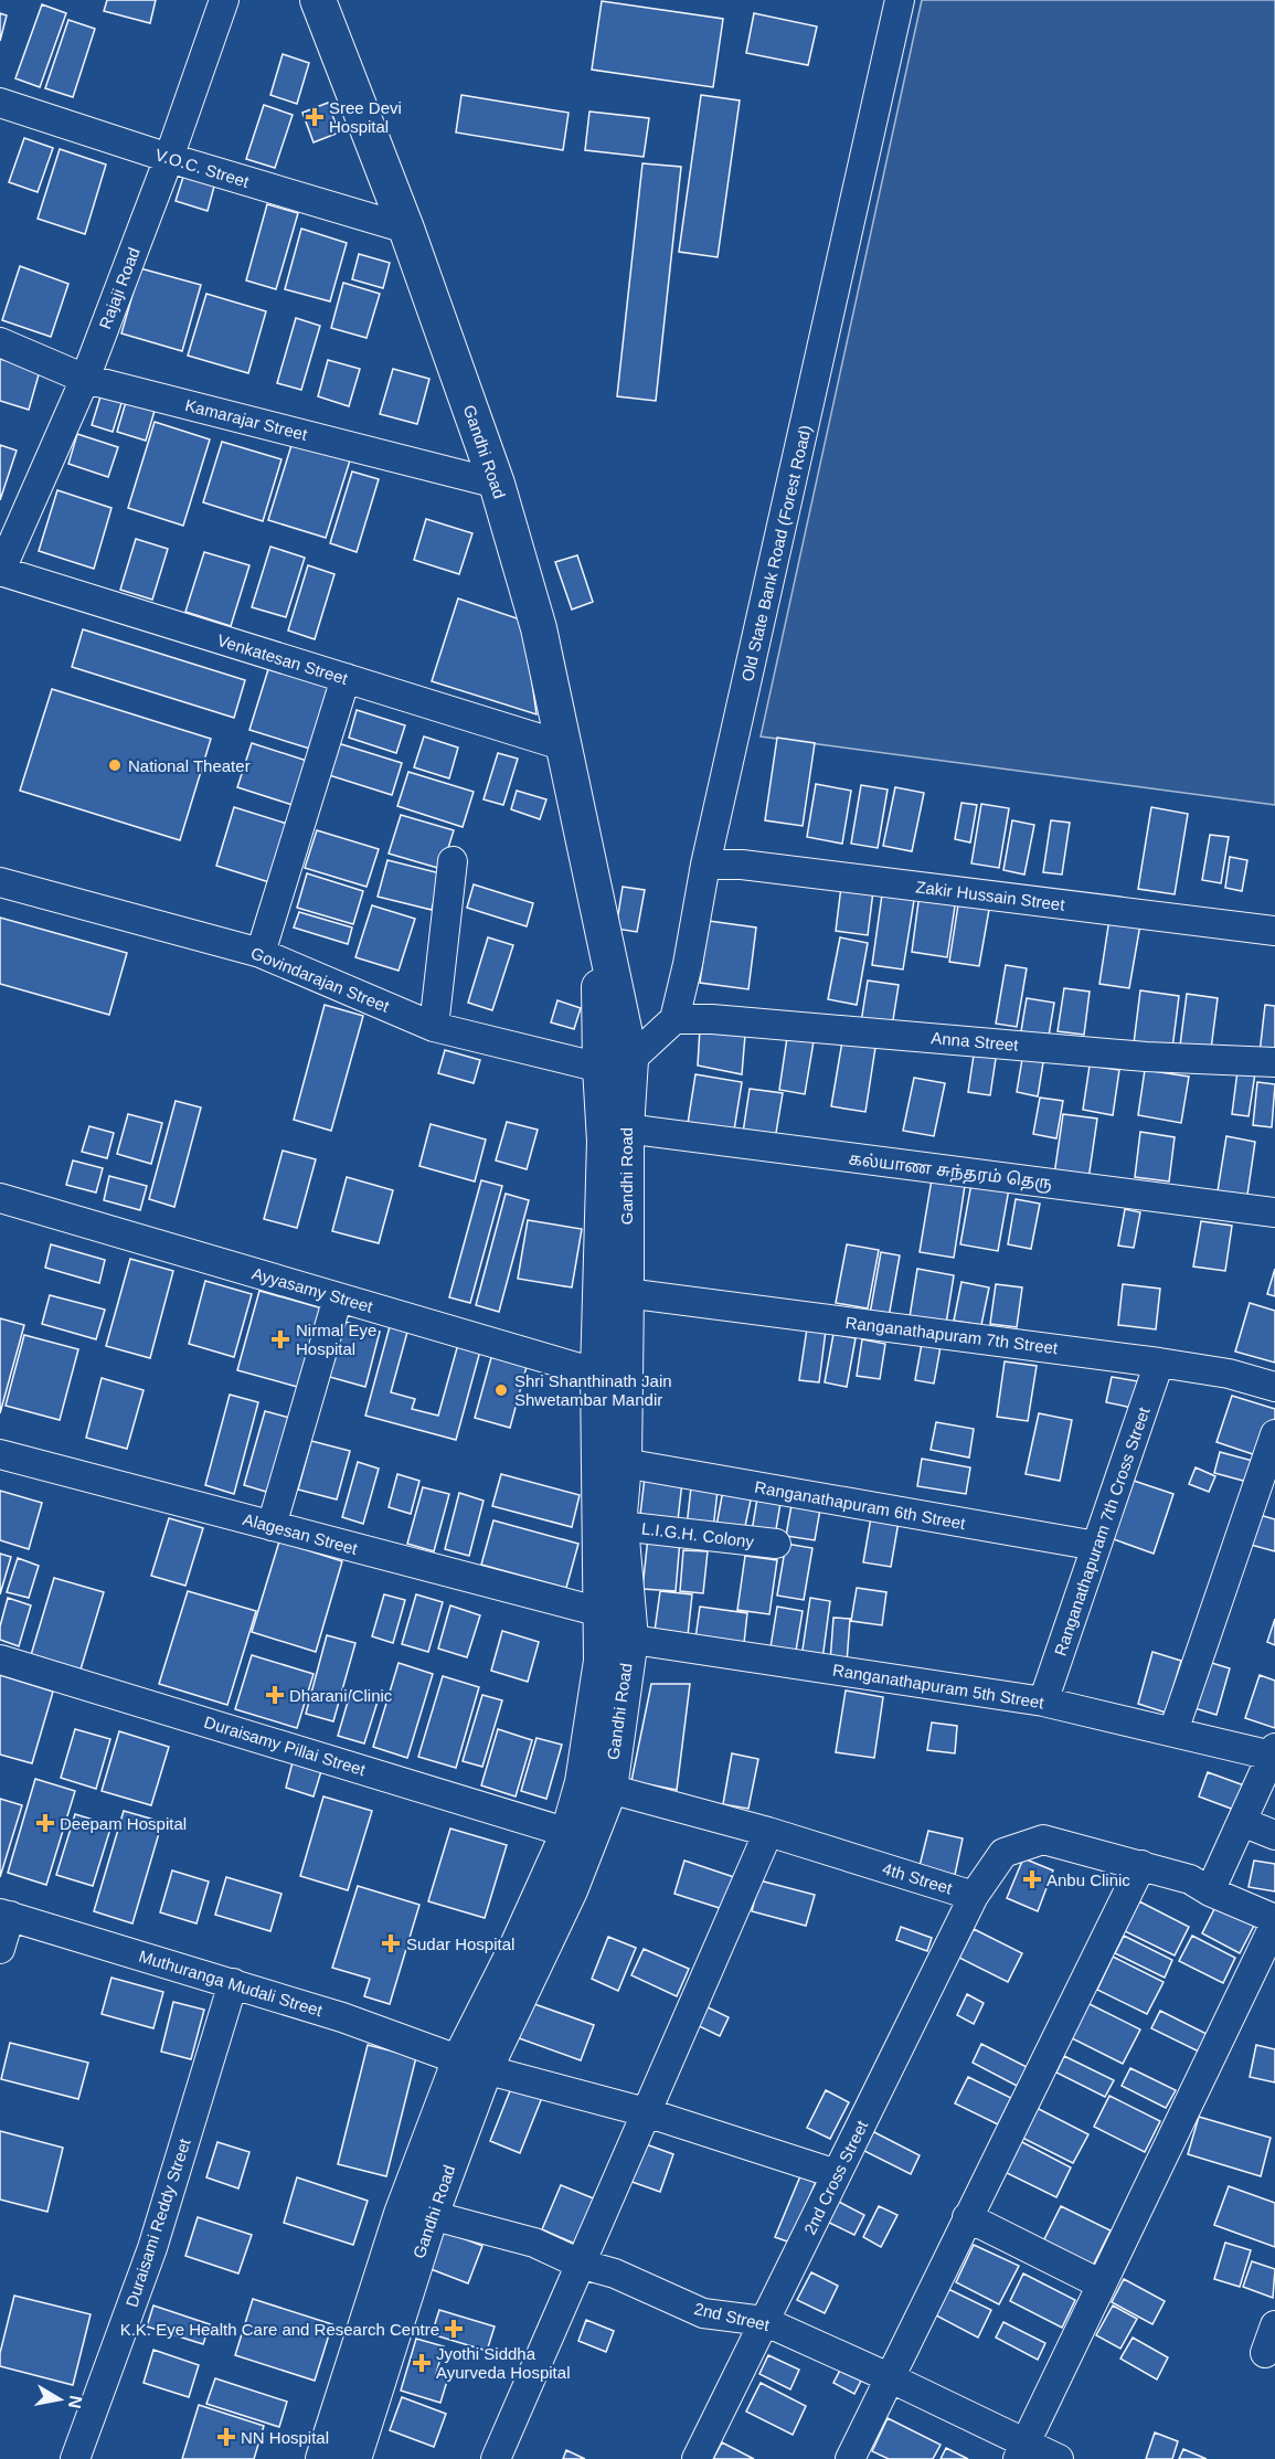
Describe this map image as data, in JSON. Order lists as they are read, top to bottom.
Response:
{
  "streets": {
    "main road": ["Gandhi Road"],
    "street": [
      "V.O.C. Street",
      "Rajaji Road",
      "Kamarajar Street",
      "Old State Bank Road (Forest Road)",
      "Venkatesan Street",
      "Zakir Hussain Street",
      "Govindarajan Street",
      "Anna Street",
      "கல்யாண சுந்தரம் தெரு",
      "Ayyasamy Street",
      "Ranganathapuram 7th Street",
      "Ranganathapuram 6th Street",
      "Ranganathapuram 7th Cross Street",
      "Alagesan Street",
      "L.I.G.H. Colony",
      "Ranganathapuram 5th Street",
      "Duraisamy Pillai Street",
      "4th Street",
      "Muthuranga Mudali Street",
      "2nd Cross Street",
      "Duraisami Reddy Street",
      "2nd Street"
    ]
  },
  "crossings": [
    ["V.O.C. Street", "Rajaji Road"],
    ["V.O.C. Street", "Gandhi Road"],
    ["Rajaji Road", "Kamarajar Street"],
    ["Rajaji Road", "Venkatesan Street"],
    ["Kamarajar Street", "Gandhi Road"],
    ["Gandhi Road", "Venkatesan Street"],
    ["Gandhi Road", "Govindarajan Street"],
    ["Gandhi Road", "கல்யாண சுந்தரம் தெரு"],
    ["Gandhi Road", "Ayyasamy Street"],
    ["Gandhi Road", "Ranganathapuram 7th Street"],
    ["Gandhi Road", "Ranganathapuram 6th Street"],
    ["Gandhi Road", "Alagesan Street"],
    ["Gandhi Road", "L.I.G.H. Colony"],
    ["Gandhi Road", "Ranganathapuram 5th Street"],
    ["Gandhi Road", "Duraisamy Pillai Street"],
    ["Gandhi Road", "4th Street"],
    ["Gandhi Road", "Muthuranga Mudali Street"],
    ["Gandhi Road", "2nd Street"],
    ["Old State Bank Road (Forest Road)", "Zakir Hussain Street"],
    ["Old State Bank Road (Forest Road)", "Anna Street"],
    ["Ranganathapuram 7th Street", "Ranganathapuram 7th Cross Street"],
    ["Ranganathapuram 6th Street", "Ranganathapuram 7th Cross Street"],
    ["Ranganathapuram 7th Cross Street", "Ranganathapuram 5th Street"],
    ["Alagesan Street", "Ranganathapuram 5th Street"],
    ["4th Street", "2nd Cross Street"],
    ["Muthuranga Mudali Street", "2nd Cross Street"],
    ["Muthuranga Mudali Street", "Duraisami Reddy Street"],
    ["2nd Cross Street", "2nd Street"]
  ],
  "places": {
    "health": [
      "Sree Devi Hospital",
      "Nirmal Eye Hospital",
      "Dharani Clinic",
      "Deepam Hospital",
      "Anbu Clinic",
      "Sudar Hospital",
      "K.K. Eye Health Care and Research Centre",
      "Jyothi Siddha Ayurveda Hospital",
      "NN Hospital"
    ],
    "other": ["National Theater", "Shri Shanthinath Jain Shwetambar Mandir"]
  },
  "north": "right"
}
